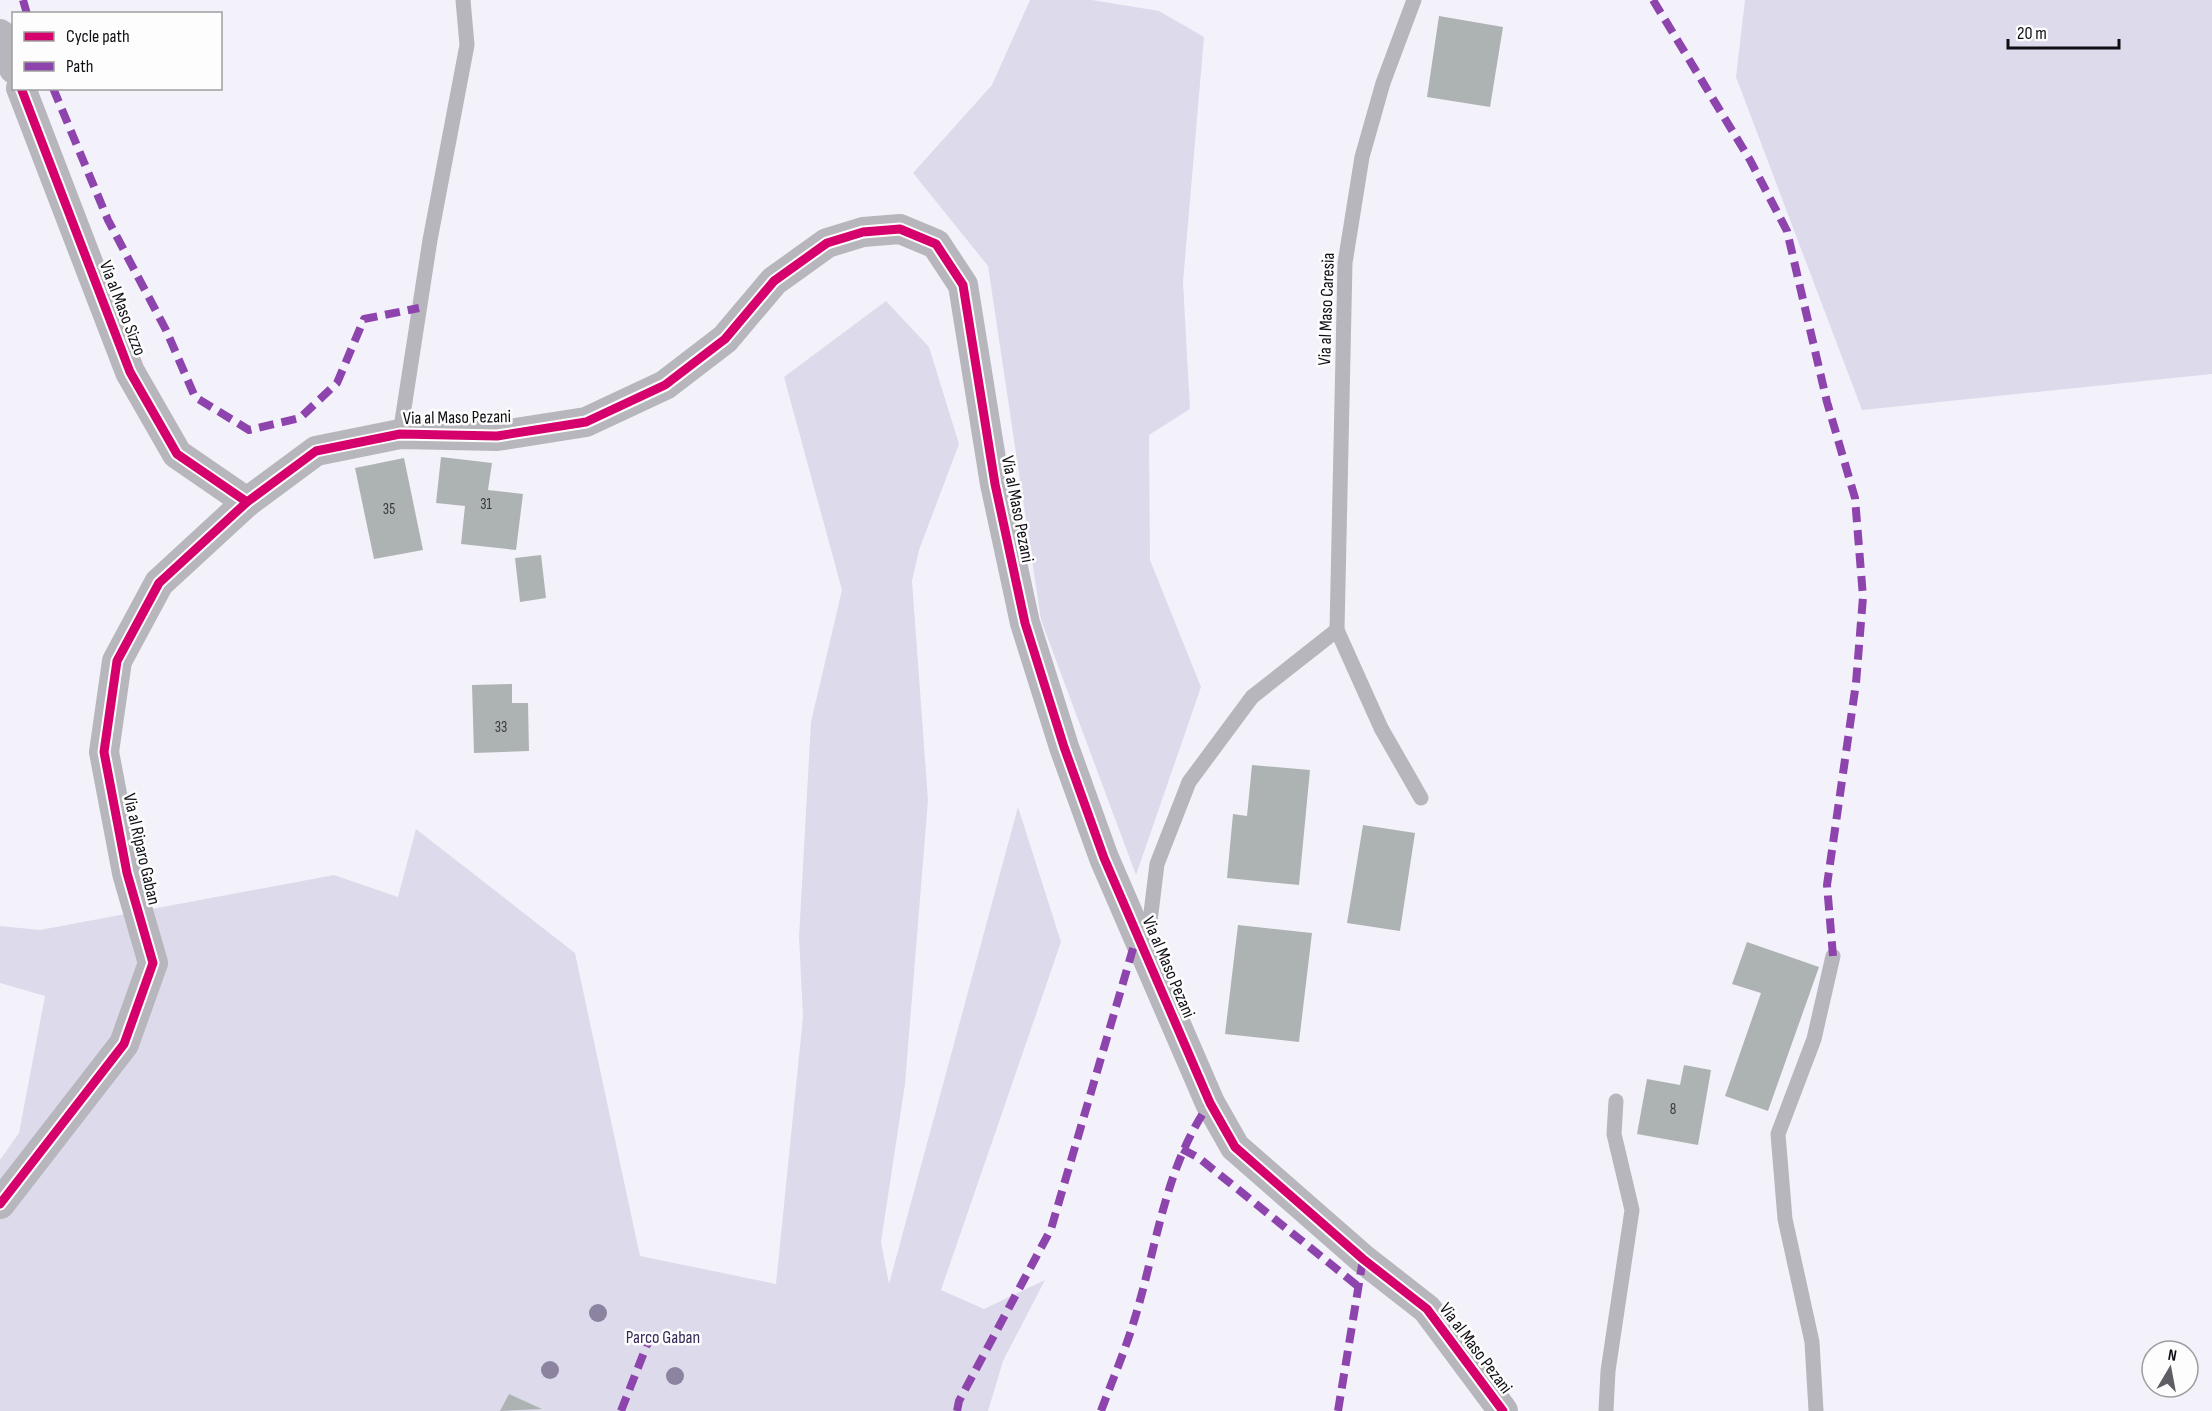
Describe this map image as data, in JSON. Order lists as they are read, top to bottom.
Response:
{
  "streets": {
    "street": ["Via al Maso Sizzo", "Via al Maso Pezani", "Via al Riparo Gaban"],
    "lane": ["Via al Maso Caresia"]
  },
  "crossings": [
    ["Via al Maso Sizzo", "Via al Maso Pezani"],
    ["Via al Maso Sizzo", "Via al Riparo Gaban"],
    ["Via al Maso Pezani", "Via al Riparo Gaban"]
  ],
  "parks": ["Parco Gaban"],
  "house_numbers": [
    "31",
    "35",
    "33",
    "8"
  ],
  "legend": ["Cycle path", "Path"],
  "scale_bar": "20 m",
  "north": "top"
}
